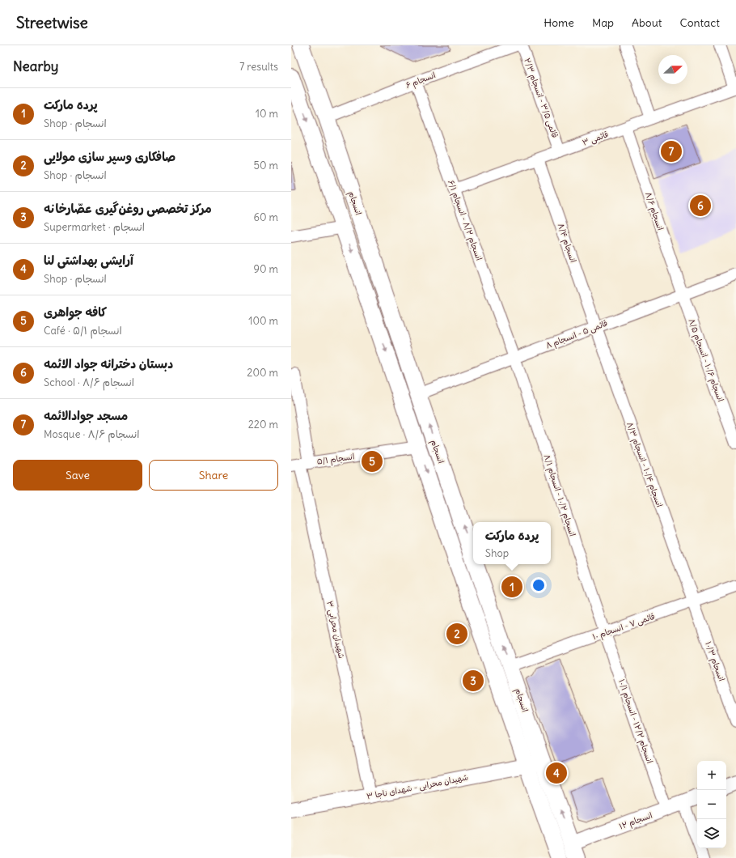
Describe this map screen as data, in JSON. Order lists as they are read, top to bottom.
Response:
{
  "streets": {
    "main road": ["انسجام"],
    "street": [
      "انسجام ۶",
      "قائمی ۳/۵ - انسجام ۲/۳",
      "قائمی ۳",
      "انسجام ۸/۶",
      "انسجام ۸/۲ - انسجام ۶/۱",
      "انسجام ۸/۴",
      "قائمی ۵ - انسجام ۸",
      "انسجام ۱۰/۶ - انسجام ۸/۵",
      "انسجام ۵/۱",
      "انسجام ۱۰/۴ - انسجام ۸/۳",
      "انسجام ۱۰/۲ - انسجام ۸/۱",
      "قائمی ۷ - انسجام ۱۰",
      "شهیدان محرابی ۳",
      "انسجام ۱۰/۳",
      "انسجام ۱۲/۲ - انسجام ۱۰/۱",
      "شهیدان محرابی - شهدای ناجا ۳",
      "انسجام ۱۲"
    ]
  },
  "crossings": [
    ["انسجام ۶", "انسجام"],
    ["انسجام ۶", "انسجام ۸/۲ - انسجام ۶/۱"],
    ["قائمی ۳/۵ - انسجام ۲/۳", "قائمی ۳"],
    ["قائمی ۳", "انسجام ۸/۶"],
    ["قائمی ۳", "انسجام ۸/۲ - انسجام ۶/۱"],
    ["قائمی ۳", "انسجام ۸/۴"],
    ["انسجام", "قائمی ۵ - انسجام ۸"],
    ["انسجام", "انسجام ۵/۱"],
    ["انسجام", "قائمی ۷ - انسجام ۱۰"],
    ["انسجام", "شهیدان محرابی - شهدای ناجا ۳"],
    ["انسجام", "انسجام ۱۲"],
    ["انسجام ۸/۶", "قائمی ۵ - انسجام ۸"],
    ["انسجام ۸/۶", "انسجام ۱۰/۶ - انسجام ۸/۵"],
    ["انسجام ۸/۲ - انسجام ۶/۱", "قائمی ۵ - انسجام ۸"],
    ["انسجام ۸/۲ - انسجام ۶/۱", "انسجام ۱۰/۲ - انسجام ۸/۱"],
    ["انسجام ۸/۴", "قائمی ۵ - انسجام ۸"],
    ["انسجام ۸/۴", "انسجام ۱۰/۴ - انسجام ۸/۳"],
    ["قائمی ۵ - انسجام ۸", "انسجام ۱۰/۶ - انسجام ۸/۵"],
    ["قائمی ۵ - انسجام ۸", "انسجام ۱۰/۴ - انسجام ۸/۳"],
    ["قائمی ۵ - انسجام ۸", "انسجام ۱۰/۲ - انسجام ۸/۱"],
    ["انسجام ۵/۱", "شهیدان محرابی ۳"],
    ["انسجام ۱۰/۴ - انسجام ۸/۳", "قائمی ۷ - انسجام ۱۰"],
    ["انسجام ۱۰/۴ - انسجام ۸/۳", "انسجام ۱۰/۳"],
    ["انسجام ۱۰/۲ - انسجام ۸/۱", "قائمی ۷ - انسجام ۱۰"],
    ["انسجام ۱۰/۲ - انسجام ۸/۱", "انسجام ۱۲/۲ - انسجام ۱۰/۱"],
    ["قائمی ۷ - انسجام ۱۰", "انسجام ۱۰/۳"],
    ["قائمی ۷ - انسجام ۱۰", "انسجام ۱۲/۲ - انسجام ۱۰/۱"],
    ["شهیدان محرابی ۳", "شهیدان محرابی - شهدای ناجا ۳"],
    ["انسجام ۱۲/۲ - انسجام ۱۰/۱", "انسجام ۱۲"]
  ],
  "north": "right",
  "page": {
    "header": "Streetwise",
    "nav": [
      "Home",
      "Map",
      "About",
      "Contact"
    ],
    "heading": ["Nearby", "7 results"],
    "list": [
      {
        "mark": "1",
        "name": "پرده مارکت",
        "note": "Shop · انسجام",
        "value": "10 m"
      },
      {
        "mark": "2",
        "name": "صافکاری وسپر سازی مولایی",
        "note": "Shop · انسجام",
        "value": "50 m"
      },
      {
        "mark": "3",
        "name": "مرکز تخصصی روغن‌گیری عصّارخانه",
        "note": "Supermarket · انسجام",
        "value": "60 m"
      },
      {
        "mark": "4",
        "name": "آرایشی بهداشتی لنا",
        "note": "Shop · انسجام",
        "value": "90 m"
      },
      {
        "mark": "5",
        "name": "کافه جواهری",
        "note": "Café · انسجام ۵/۱",
        "value": "100 m"
      },
      {
        "mark": "6",
        "name": "دبستان دخترانه جواد الائمه",
        "note": "School · انسجام ۸/۶",
        "value": "200 m"
      },
      {
        "mark": "7",
        "name": "مسجد جوادالائمه",
        "note": "Mosque · انسجام ۸/۶",
        "value": "220 m"
      }
    ],
    "pins": [
      "7",
      "6",
      "5",
      "1",
      "2",
      "3",
      "4"
    ],
    "buttons": ["Save", "Share"],
    "popup": ["پرده مارکت", "Shop"],
    "map_buttons": ["+", "−"]
  }
}
